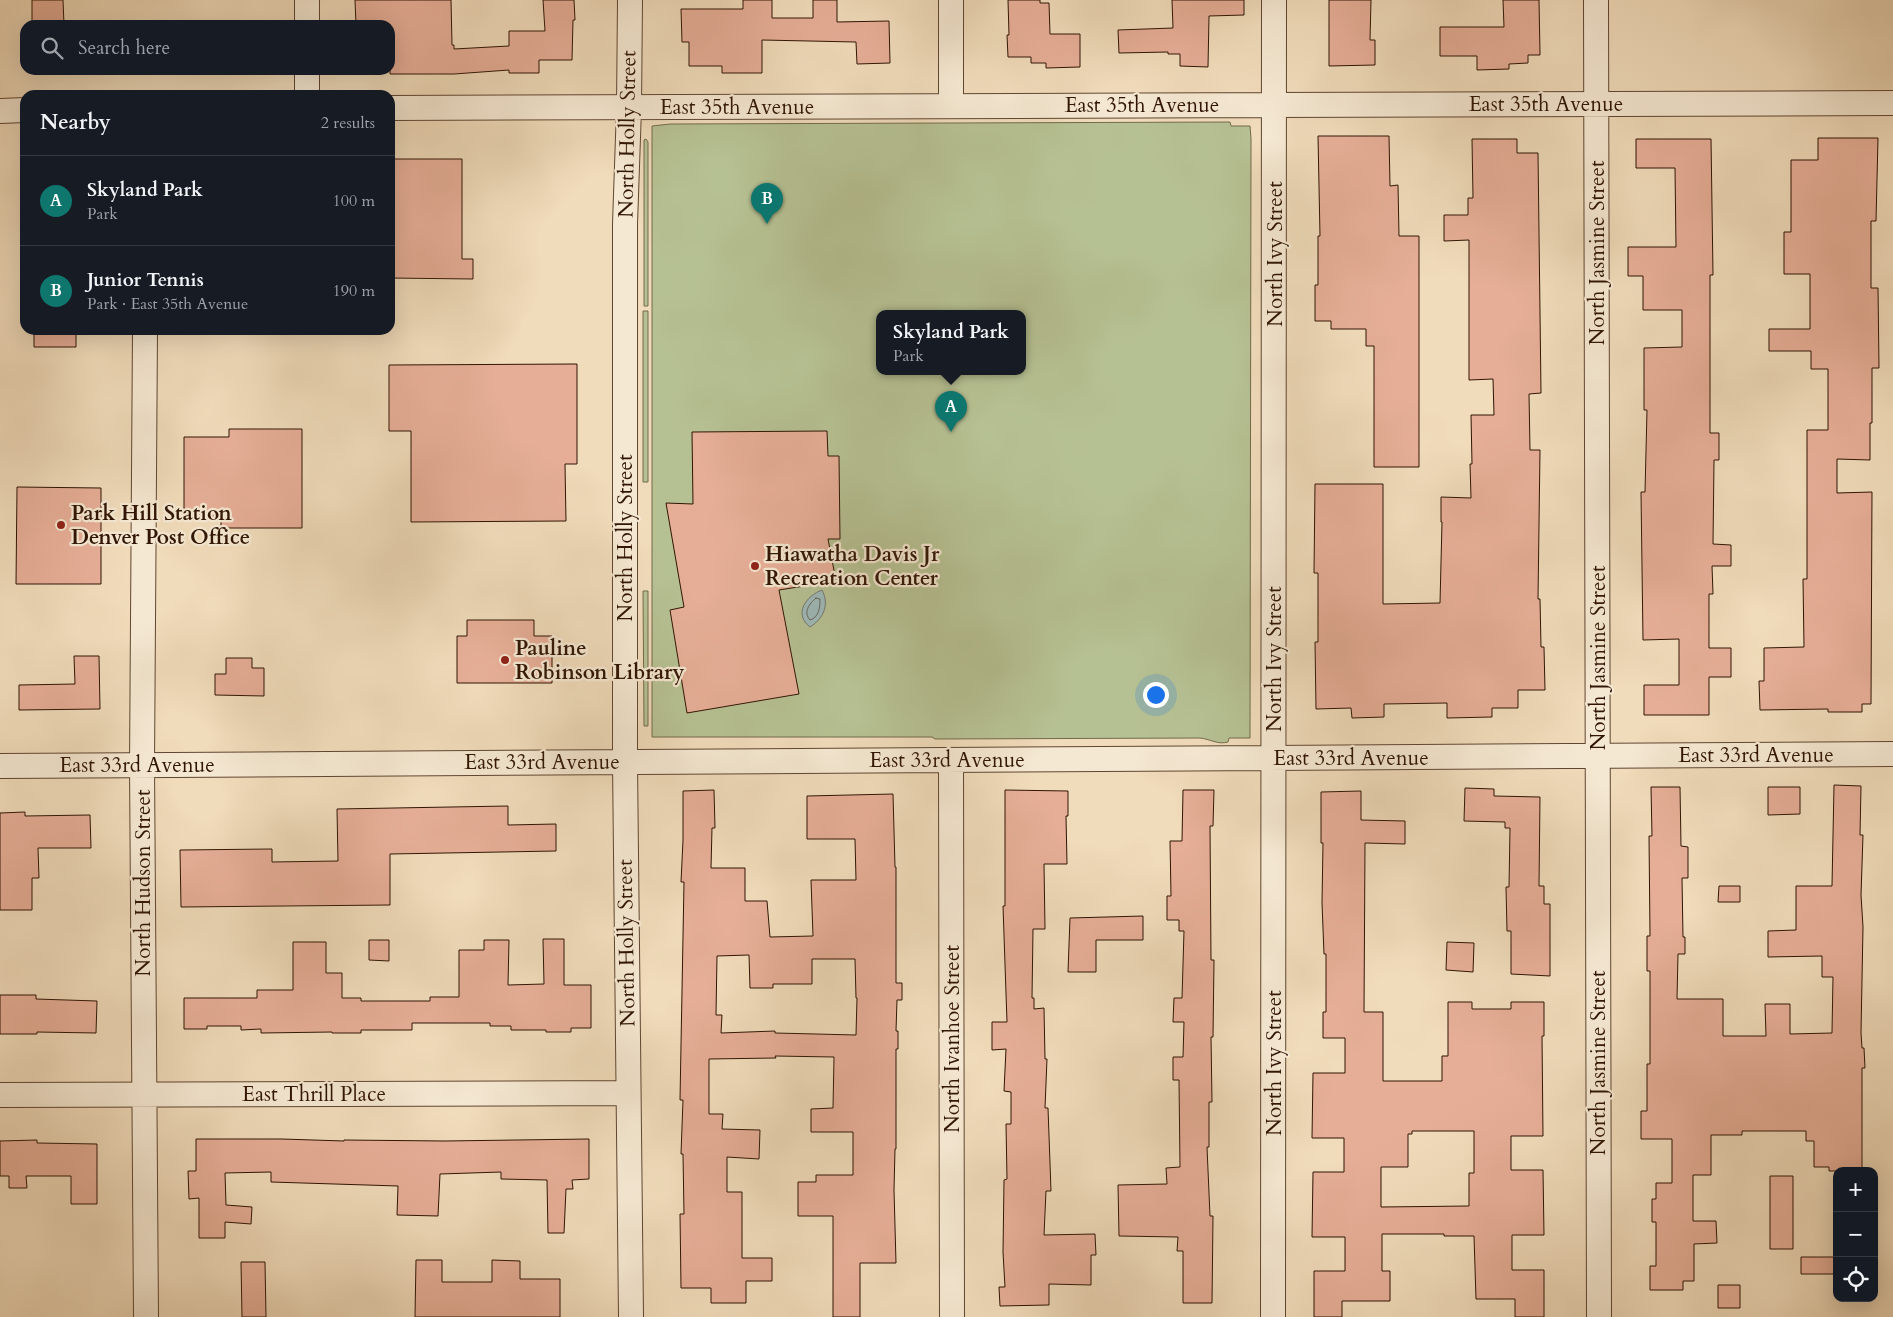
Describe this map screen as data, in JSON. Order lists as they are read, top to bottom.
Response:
{
  "streets": {
    "street": [
      "East 35th Avenue",
      "North Holly Street",
      "North Jasmine Street",
      "North Ivy Street",
      "East 33rd Avenue",
      "North Hudson Street",
      "North Ivanhoe Street",
      "East Thrill Place"
    ]
  },
  "crossings": [
    ["East 35th Avenue", "North Holly Street"],
    ["East 35th Avenue", "North Jasmine Street"],
    ["East 35th Avenue", "North Ivy Street"],
    ["North Holly Street", "East 33rd Avenue"],
    ["North Holly Street", "East Thrill Place"],
    ["North Jasmine Street", "East 33rd Avenue"],
    ["North Ivy Street", "East 33rd Avenue"],
    ["East 33rd Avenue", "North Hudson Street"],
    ["East 33rd Avenue", "North Ivanhoe Street"],
    ["North Hudson Street", "East Thrill Place"]
  ],
  "places": ["Park Hill Station Denver Post Office", "Hiawatha Davis Jr Recreation Center", "Pauline Robinson Library"],
  "page": {
    "search": "Search here",
    "heading": ["Nearby", "2 results"],
    "list": [
      {
        "mark": "A",
        "name": "Skyland Park",
        "note": "Park",
        "value": "100 m"
      },
      {
        "mark": "B",
        "name": "Junior Tennis",
        "note": "Park · East 35th Avenue",
        "value": "190 m"
      }
    ],
    "pins": ["B", "A"],
    "popup": ["Skyland Park", "Park"],
    "map_buttons": ["+", "−"]
  }
}
